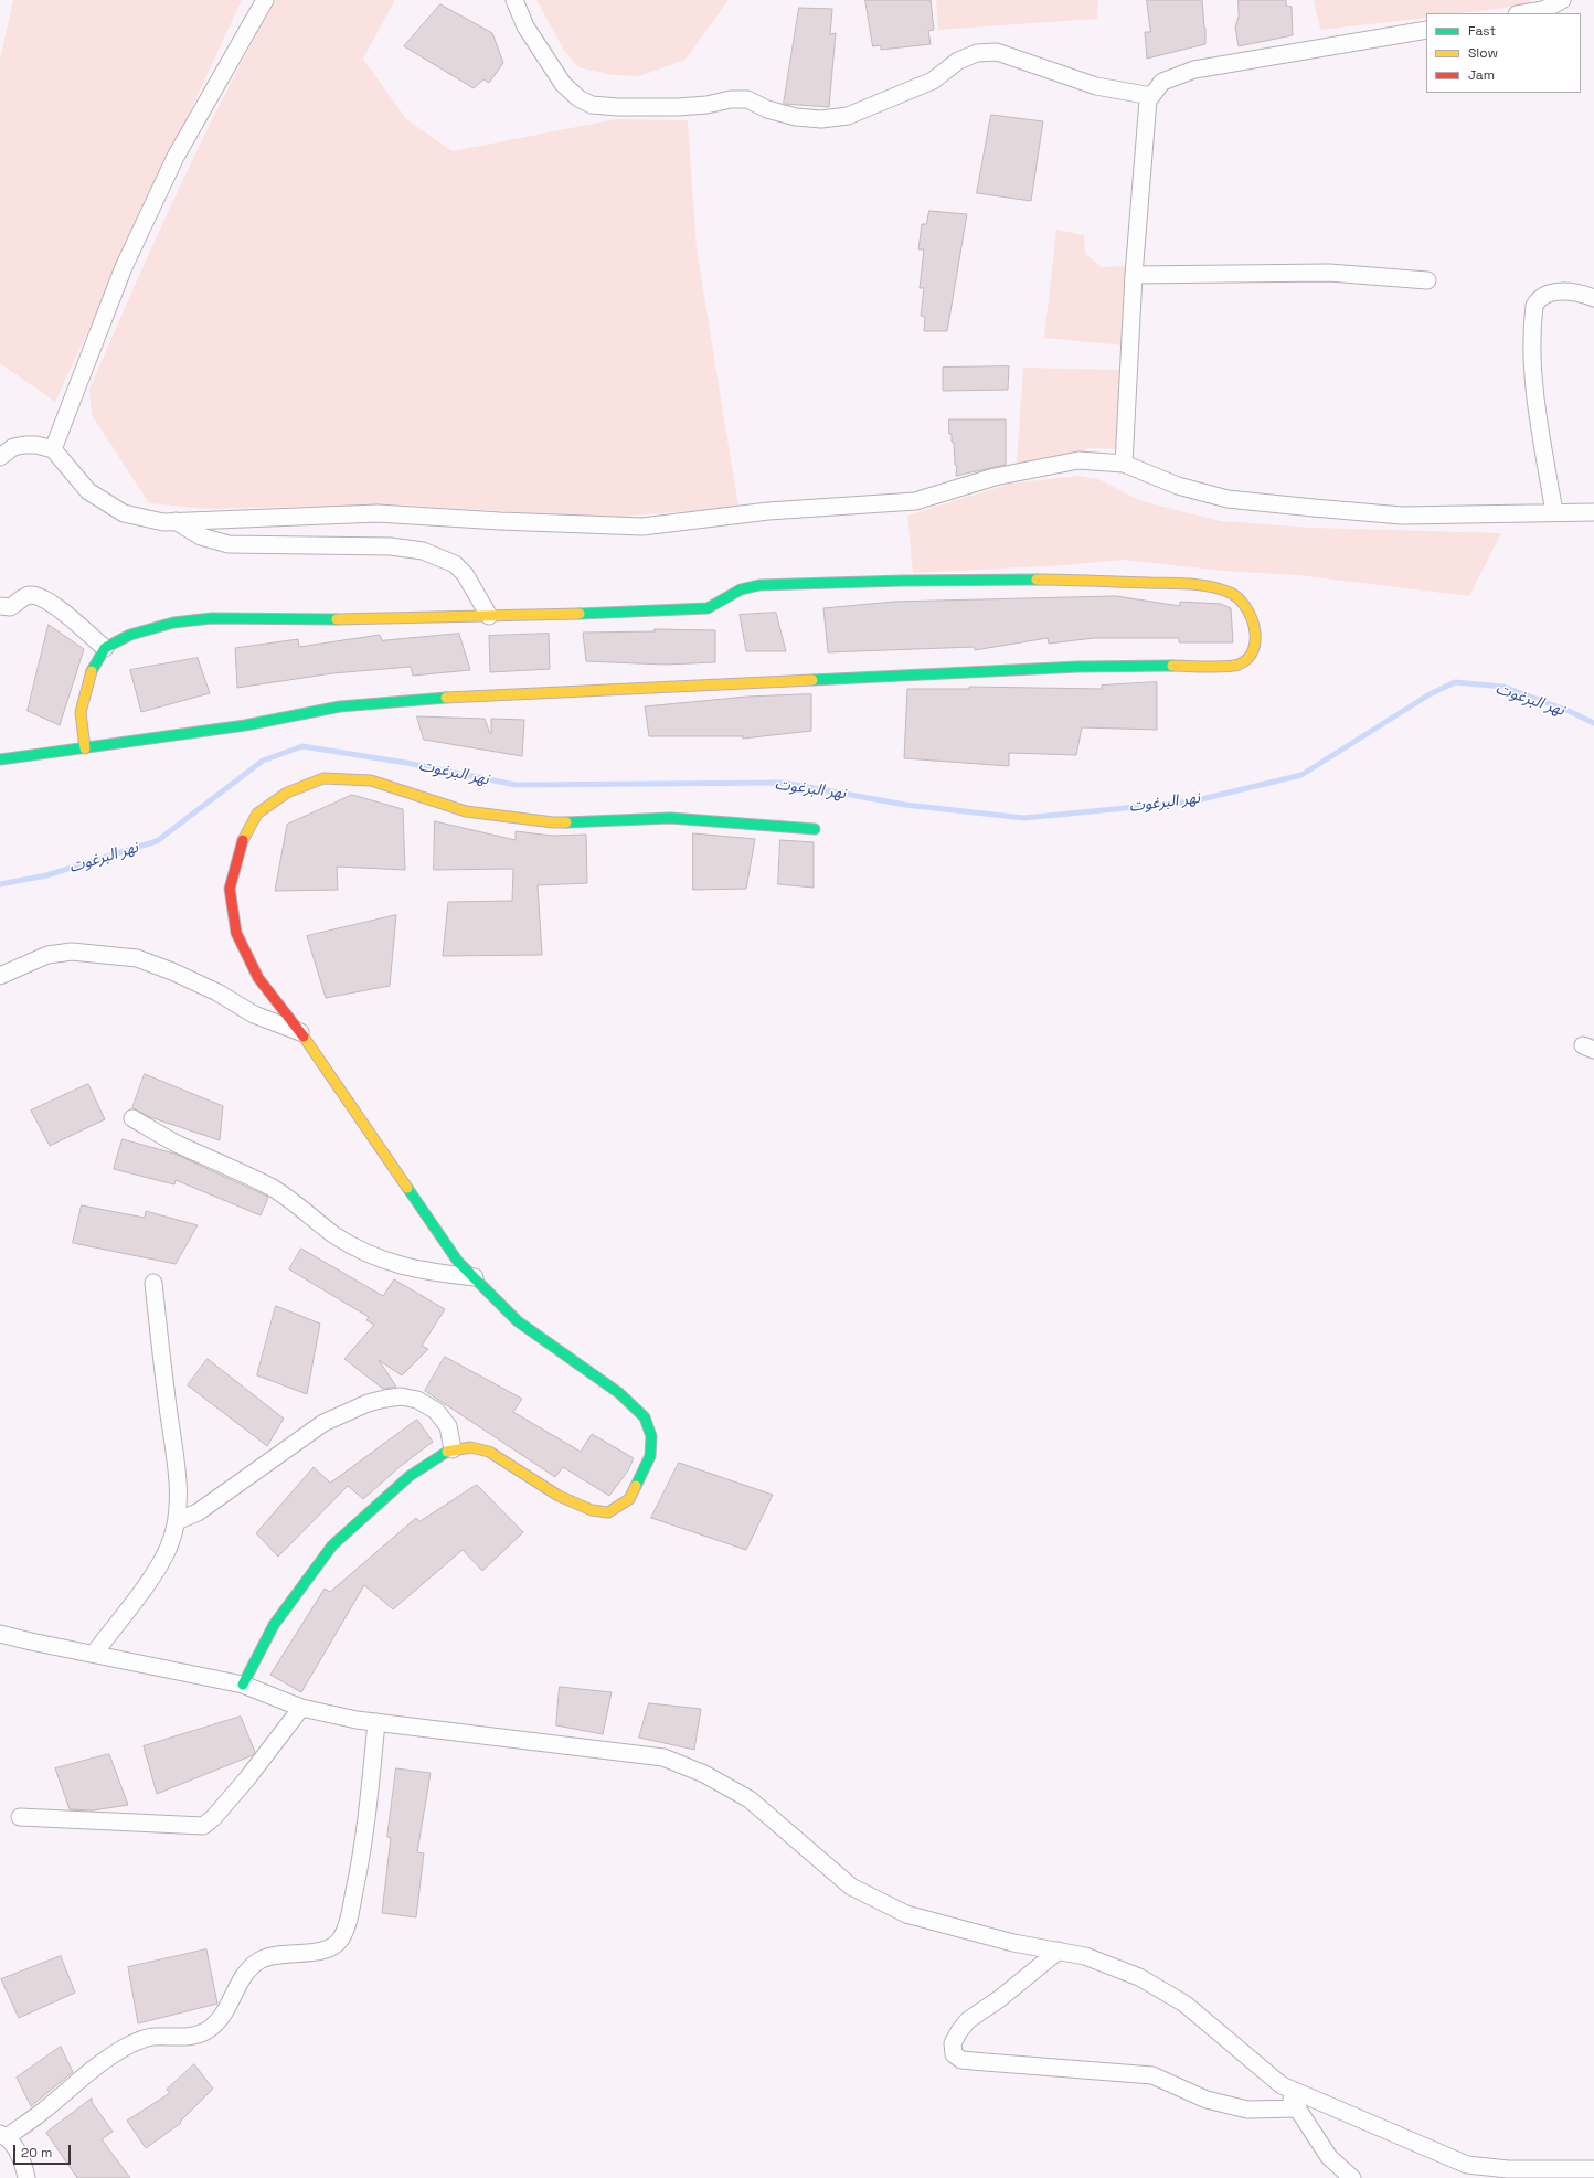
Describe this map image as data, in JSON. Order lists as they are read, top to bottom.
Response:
{
  "water": ["نهر البرغوت"],
  "legend": ["Fast", "Slow", "Jam"],
  "scale_bar": "20 m"
}
